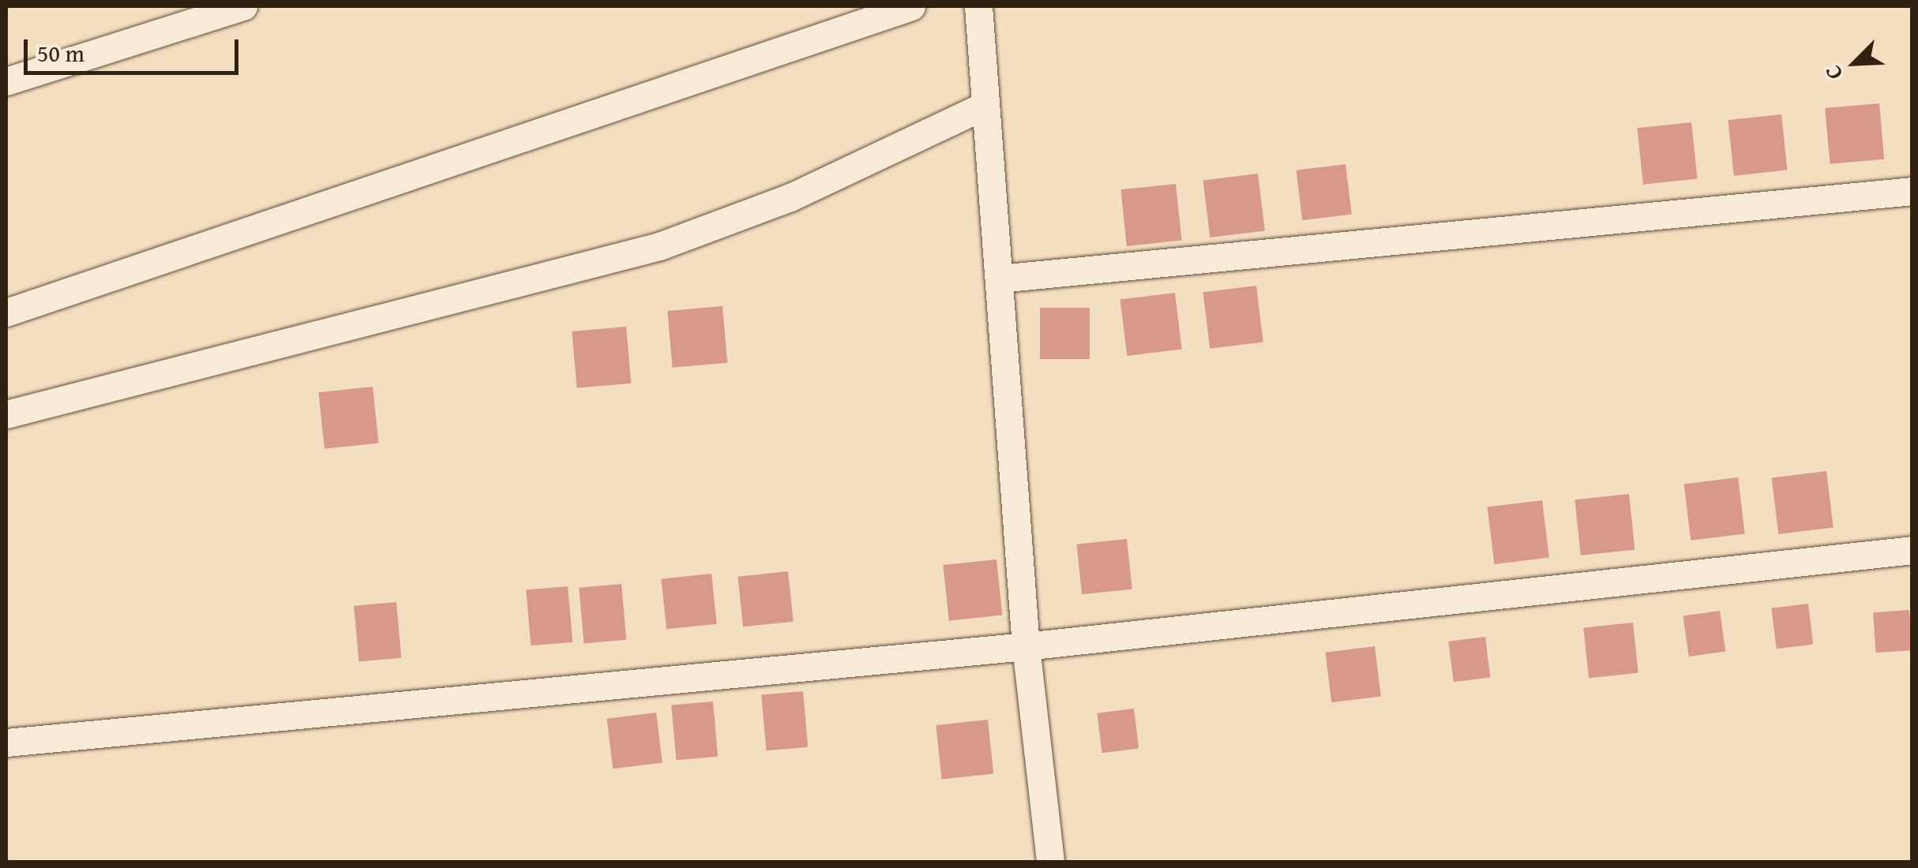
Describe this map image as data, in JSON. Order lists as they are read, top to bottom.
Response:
{
  "scale_bar": "50 m",
  "north": "bottom left"
}
